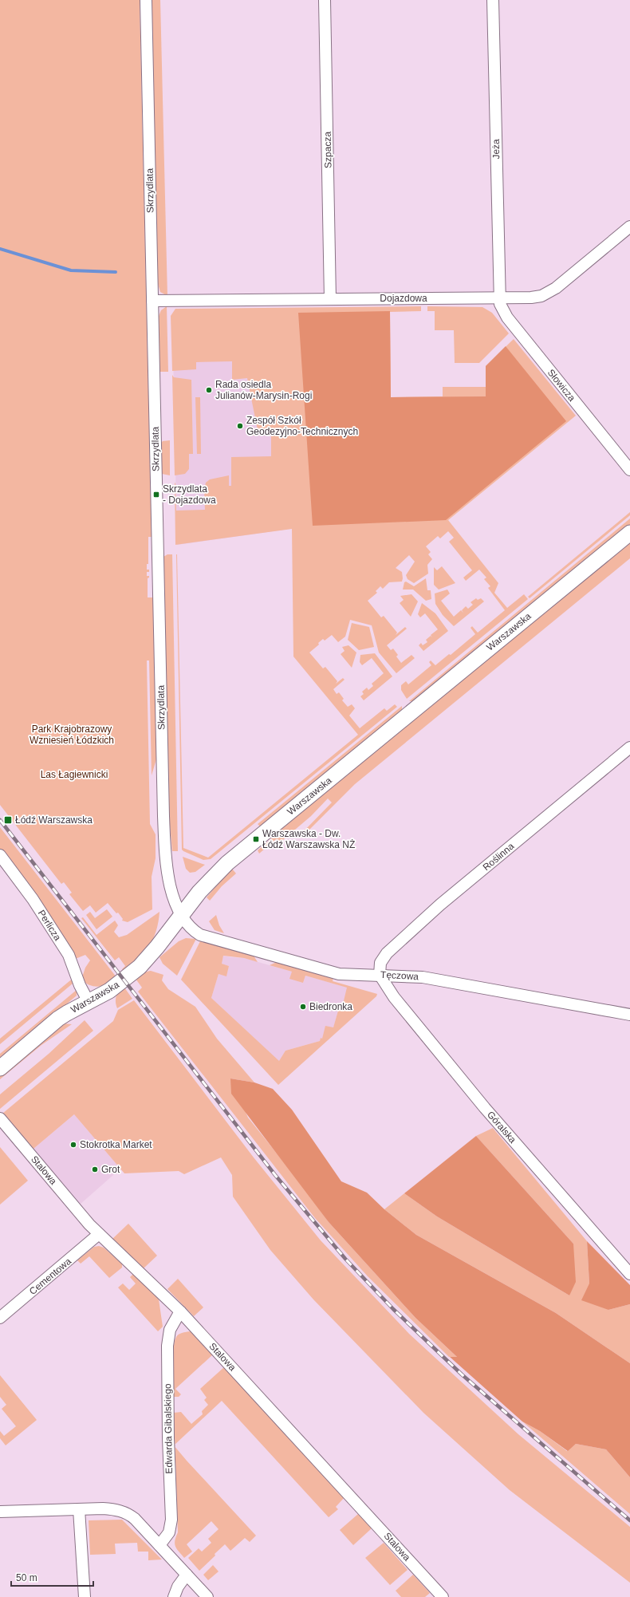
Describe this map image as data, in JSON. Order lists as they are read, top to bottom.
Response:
{
  "streets": {
    "street": [
      "Jeża",
      "Szpacza",
      "Skrzydlata",
      "Dojazdowa",
      "Słowicza",
      "Warszawska",
      "Roślinna",
      "Perlicza",
      "Tęczowa",
      "Góralska",
      "Stalowa",
      "Cementowa",
      "Edwarda Gibalskiego"
    ]
  },
  "crossings": [
    ["Jeża", "Dojazdowa"],
    ["Jeża", "Słowicza"],
    ["Szpacza", "Dojazdowa"],
    ["Skrzydlata", "Dojazdowa"],
    ["Skrzydlata", "Warszawska"],
    ["Skrzydlata", "Tęczowa"],
    ["Dojazdowa", "Słowicza"],
    ["Warszawska", "Perlicza"],
    ["Warszawska", "Tęczowa"],
    ["Roślinna", "Tęczowa"],
    ["Roślinna", "Góralska"],
    ["Tęczowa", "Góralska"],
    ["Stalowa", "Cementowa"],
    ["Stalowa", "Edwarda Gibalskiego"]
  ],
  "parks": ["Park Krajobrazowy Wzniesień Łódzkich", "Las Łagiewnicki"],
  "places": {
    "other": [
      "Rada osiedla Julianów-Marysin-Rogi",
      "Zespół Szkół Geodezyjno-Technicznych",
      "Biedronka",
      "Stokrotka Market",
      "Grot"
    ],
    "transit": ["Skrzydlata - Dojazdowa", "Łódź Warszawska", "Warszawska - Dw. Łódź Warszawska NŻ"]
  },
  "scale_bar": "50 m"
}
